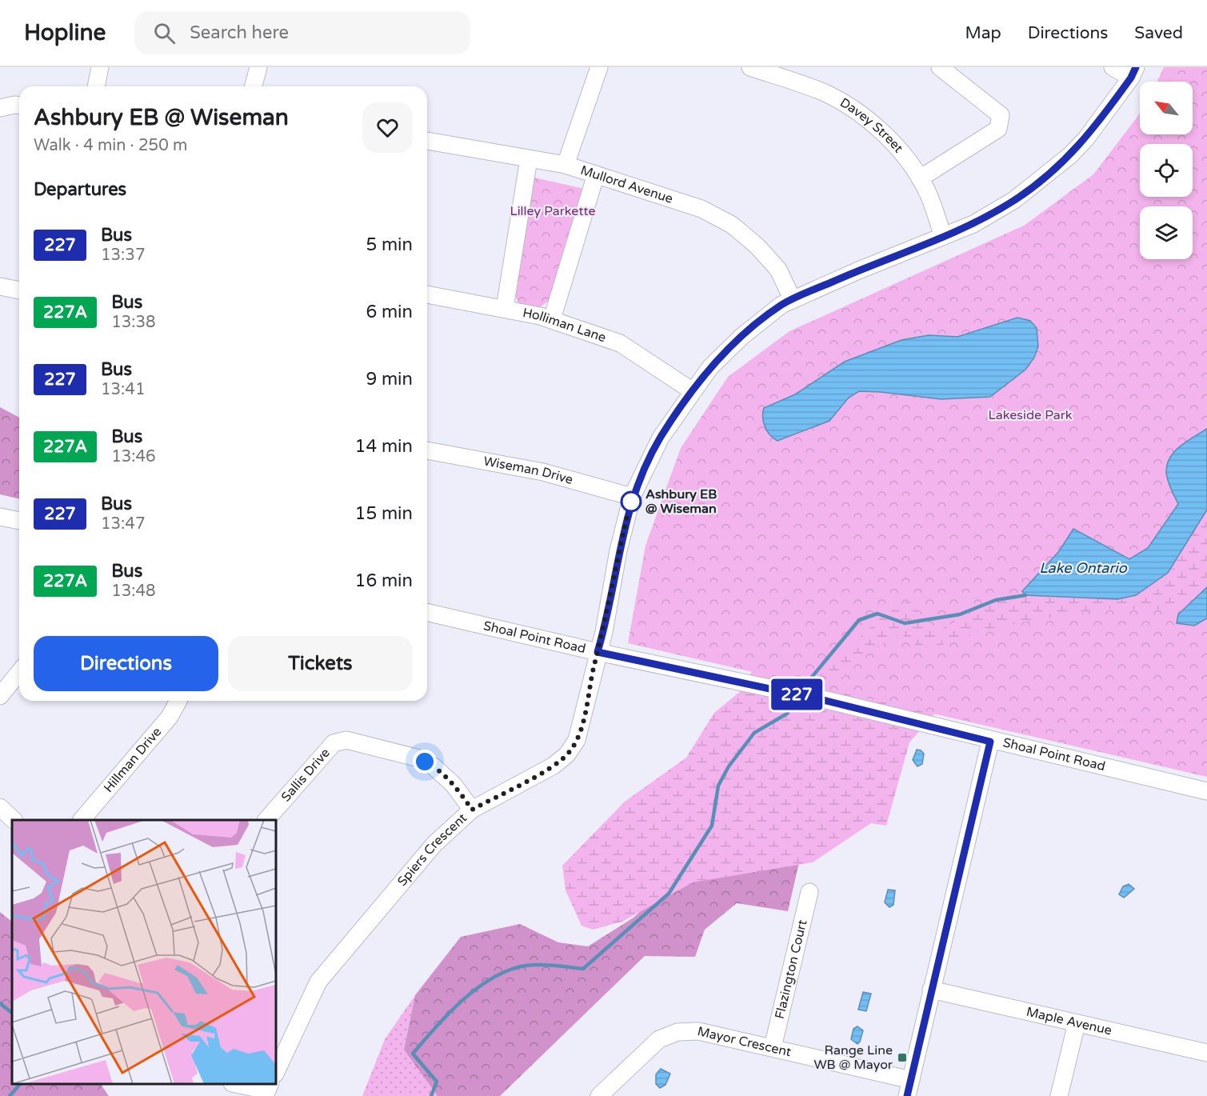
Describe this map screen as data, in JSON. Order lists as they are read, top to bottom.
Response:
{
  "streets": {
    "street": [
      "Davey Street",
      "Mullord Avenue",
      "Holliman Lane",
      "Wiseman Drive",
      "Shoal Point Road",
      "Hillman Drive",
      "Sallis Drive",
      "Spiers Crescent",
      "Flazington Court",
      "Maple Avenue",
      "Mayor Crescent"
    ]
  },
  "crossings": [
    ["Davey Street", "Spiers Crescent"],
    ["Mullord Avenue", "Spiers Crescent"],
    ["Holliman Lane", "Spiers Crescent"],
    ["Wiseman Drive", "Spiers Crescent"],
    ["Shoal Point Road", "Spiers Crescent"],
    ["Sallis Drive", "Spiers Crescent"],
    ["Flazington Court", "Mayor Crescent"]
  ],
  "water": ["Lake Ontario"],
  "parks": ["Lilley Parkette", "Lakeside Park"],
  "places": {
    "other": ["Ashbury EB @ Wiseman"],
    "transit": ["Range Line WB @ Mayor"]
  },
  "lines": ["bus line 227"],
  "north": "top left",
  "page": {
    "header": "Hopline",
    "search": "Search here",
    "nav": ["Map", "Directions", "Saved"],
    "on_map": "227",
    "heading": [
      ["Ashbury EB @ Wiseman", "Walk · 4 min · 250 m"],
      "Departures"
    ],
    "list": [
      {
        "mark": "227",
        "name": "Bus",
        "note": "13:37",
        "value": "5 min"
      },
      {
        "mark": "227A",
        "name": "Bus",
        "note": "13:38",
        "value": "6 min"
      },
      {
        "mark": "227",
        "name": "Bus",
        "note": "13:41",
        "value": "9 min"
      },
      {
        "mark": "227A",
        "name": "Bus",
        "note": "13:46",
        "value": "14 min"
      },
      {
        "mark": "227",
        "name": "Bus",
        "note": "13:47",
        "value": "15 min"
      },
      {
        "mark": "227A",
        "name": "Bus",
        "note": "13:48",
        "value": "16 min"
      }
    ],
    "buttons": ["Directions", "Tickets"]
  }
}
